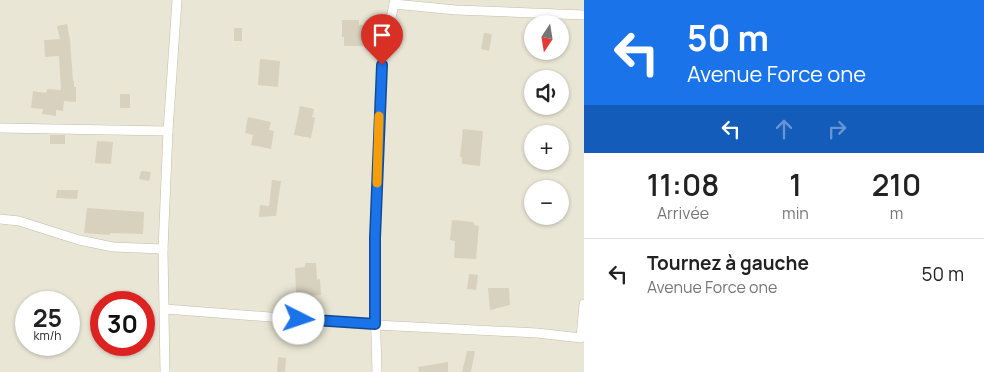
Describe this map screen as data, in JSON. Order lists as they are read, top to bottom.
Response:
{
  "north": "bottom",
  "page": {
    "turn": ["50 m", "Avenue Force one"],
    "map_buttons": ["+", "−"],
    "eta": [
      "11:08",
      "Arrivée",
      "1",
      "min",
      "210",
      "m"
    ],
    "list": [
      {
        "name": "Tournez à gauche",
        "note": "Avenue Force one",
        "value": "50 m"
      }
    ],
    "speed": "25 km/h",
    "limit": "30"
  }
}
